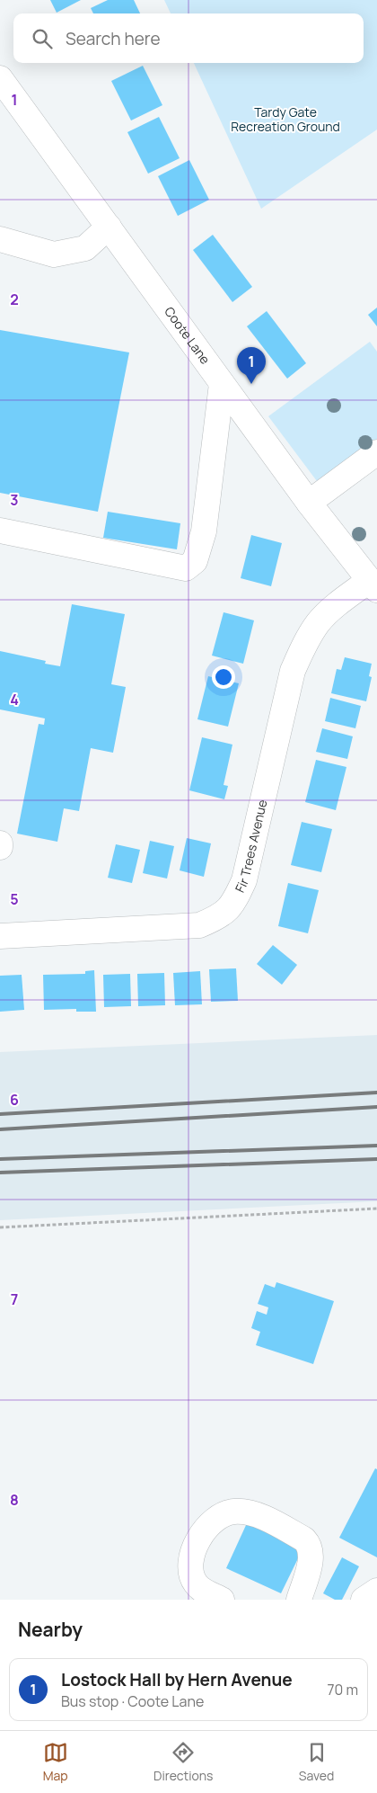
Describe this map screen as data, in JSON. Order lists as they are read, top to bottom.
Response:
{
  "streets": {
    "street": ["Coote Lane", "Fir Trees Avenue"]
  },
  "crossings": [
    ["Coote Lane", "Fir Trees Avenue"]
  ],
  "parks": ["Tardy Gate Recreation Ground"],
  "page": {
    "search": "Search here",
    "pins": "1",
    "heading": "Nearby",
    "list": [
      {
        "mark": "1",
        "name": "Lostock Hall by Hern Avenue",
        "note": "Bus stop · Coote Lane",
        "value": "70 m"
      }
    ],
    "nav": ["Map", "Directions", "Saved"]
  },
  "grid": {
    "rows": [
      "1",
      "2",
      "3",
      "4",
      "5",
      "6",
      "7",
      "8"
    ]
  }
}
